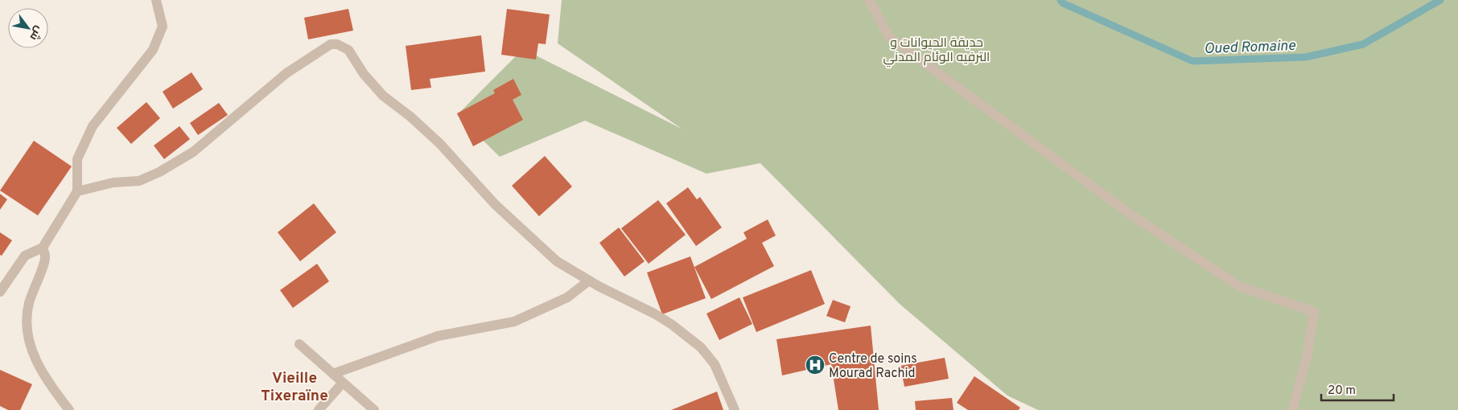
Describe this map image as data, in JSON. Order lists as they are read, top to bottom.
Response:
{
  "districts": ["Vieille Tixeraïne"],
  "water": ["Oued Romaine"],
  "parks": ["حديقة الحيوانات و الترفيه الوئام المدني"],
  "places": {
    "hospital": ["Centre de soins Mourad Rachid"]
  },
  "scale_bar": "20 m",
  "north": "bottom right"
}
